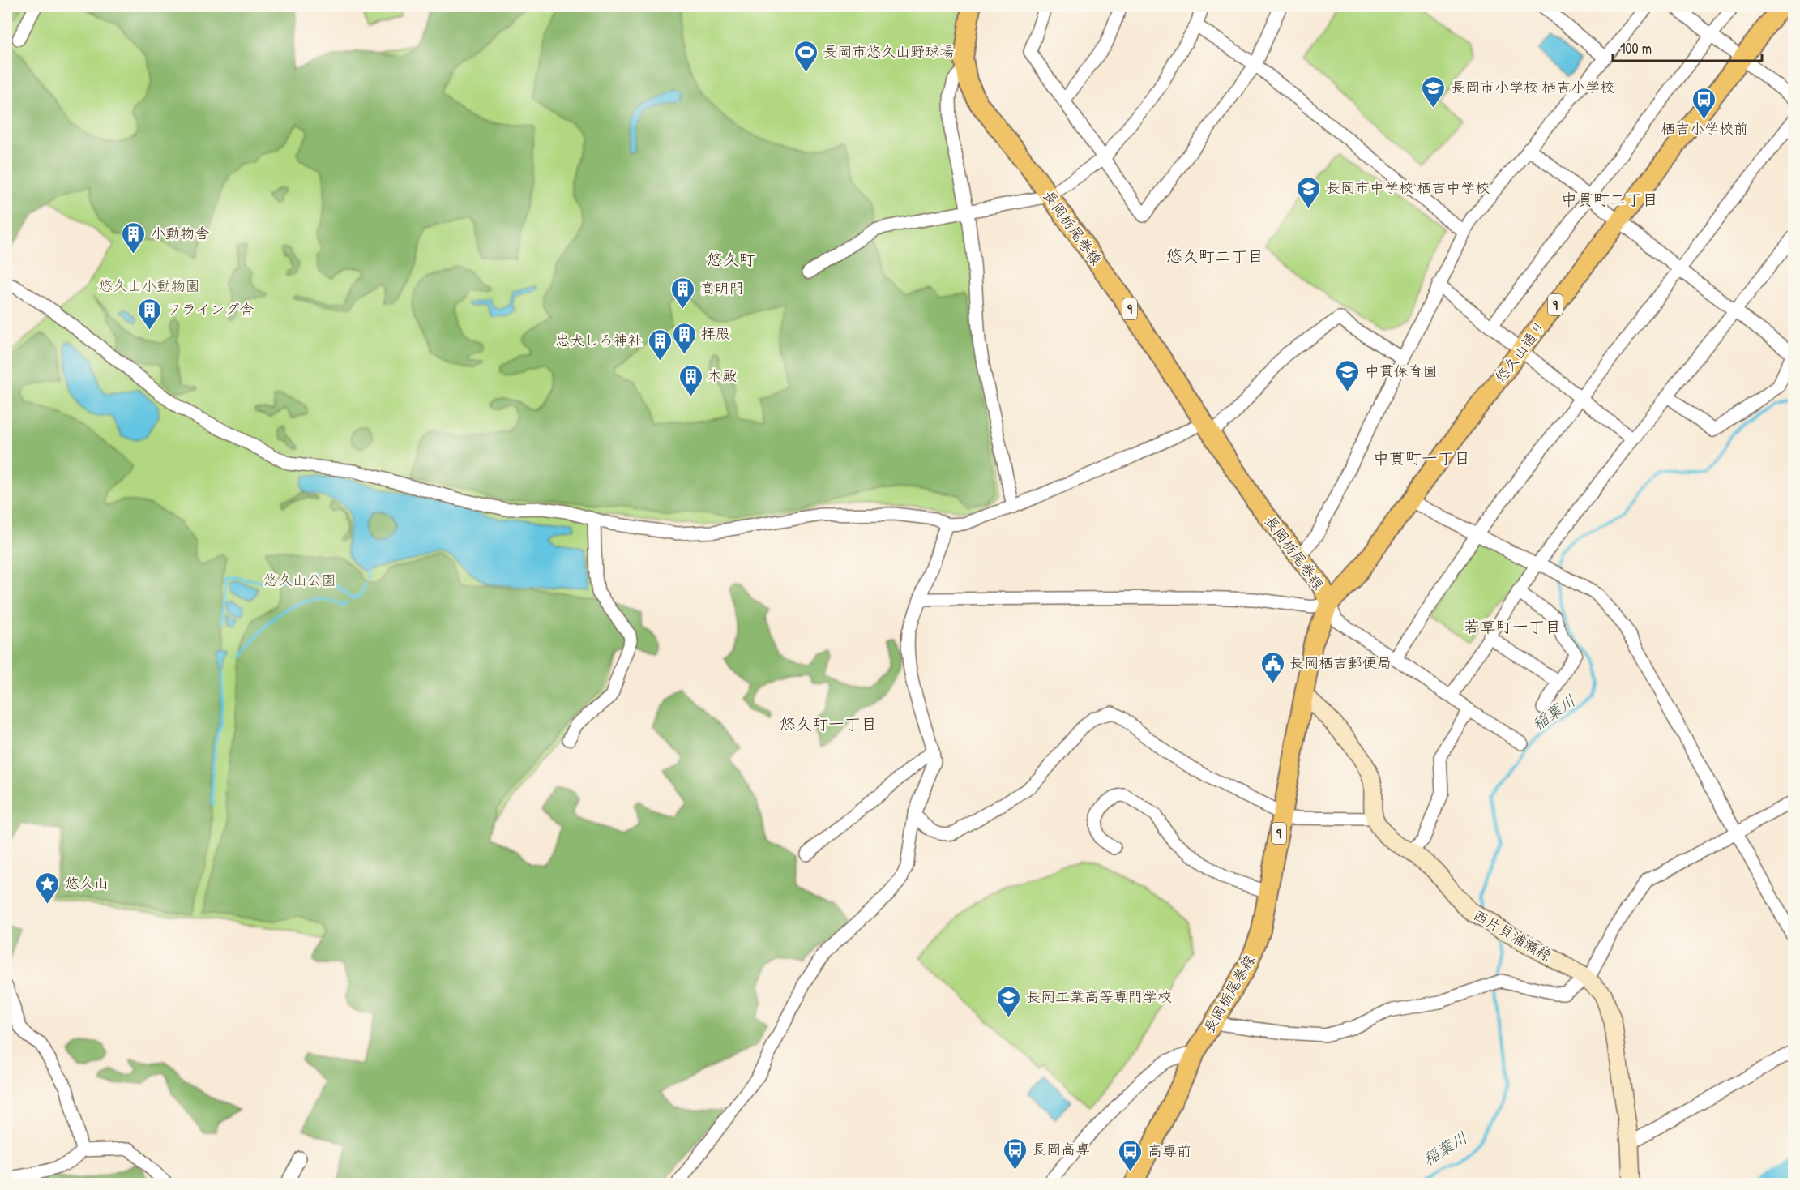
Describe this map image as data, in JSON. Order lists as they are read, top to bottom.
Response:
{
  "streets": {
    "main road": [
      "長岡栃尾巻線",
      "9",
      "悠久山通り",
      "西片貝浦瀬線"
    ]
  },
  "crossings": [
    ["長岡栃尾巻線", "悠久山通り"]
  ],
  "districts": [
    "中貫町二丁目",
    "悠久町二丁目",
    "悠久町",
    "中貫町一丁目",
    "若草町一丁目",
    "悠久町一丁目"
  ],
  "water": ["稲葉川"],
  "parks": ["悠久山小動物園", "悠久山公園"],
  "places": {
    "sports": ["長岡市悠久山野球場"],
    "school or university": [
      "長岡市小学校 栖吉小学校",
      "長岡市中学校 栖吉中学校",
      "中貫保育園",
      "長岡工業高等専門学校"
    ],
    "bus stop": ["栖吉小学校前", "長岡高専", "高専前"],
    "building": [
      "小動物舎",
      "高明門",
      "フライング舎",
      "拝殿",
      "忠犬しろ神社",
      "本殿"
    ],
    "public building": ["長岡栖吉郵便局"],
    "place": ["悠久山"]
  },
  "scale_bar": "100 m"
}
